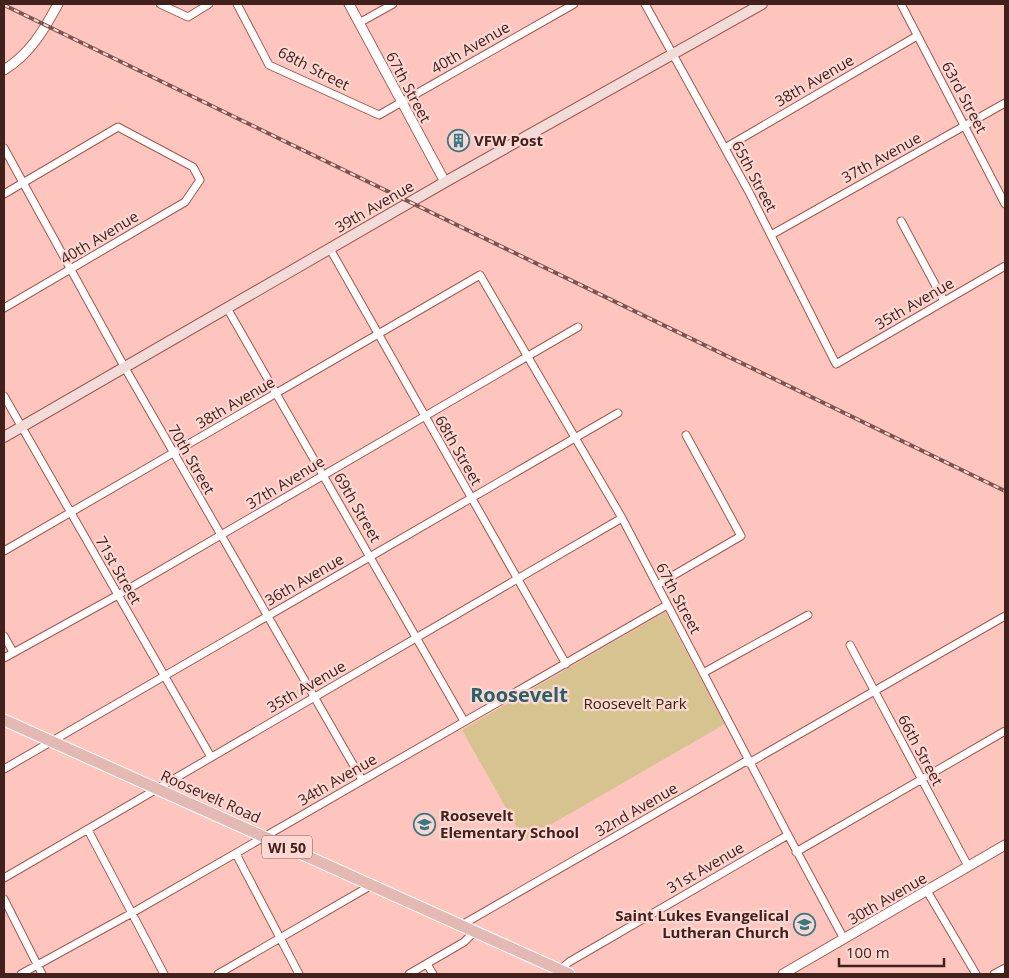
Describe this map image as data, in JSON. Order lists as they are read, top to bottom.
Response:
{
  "streets": {
    "main road": ["39th Avenue", "Roosevelt Road", "WI 50"],
    "street": [
      "40th Avenue",
      "68th Street",
      "38th Avenue",
      "67th Street",
      "63rd Street",
      "37th Avenue",
      "65th Street",
      "35th Avenue",
      "70th Street",
      "69th Street",
      "71st Street",
      "36th Avenue",
      "66th Street",
      "34th Avenue",
      "32nd Avenue",
      "31st Avenue",
      "30th Avenue"
    ]
  },
  "crossings": [
    ["40th Avenue", "68th Street"],
    ["40th Avenue", "67th Street"],
    ["40th Avenue", "70th Street"],
    ["68th Street", "38th Avenue"],
    ["68th Street", "37th Avenue"],
    ["68th Street", "39th Avenue"],
    ["68th Street", "35th Avenue"],
    ["68th Street", "36th Avenue"],
    ["68th Street", "34th Avenue"],
    ["38th Avenue", "67th Street"],
    ["38th Avenue", "63rd Street"],
    ["38th Avenue", "65th Street"],
    ["38th Avenue", "70th Street"],
    ["38th Avenue", "69th Street"],
    ["38th Avenue", "71st Street"],
    ["67th Street", "37th Avenue"],
    ["67th Street", "39th Avenue"],
    ["67th Street", "35th Avenue"],
    ["67th Street", "36th Avenue"],
    ["67th Street", "34th Avenue"],
    ["67th Street", "32nd Avenue"],
    ["67th Street", "31st Avenue"],
    ["67th Street", "30th Avenue"],
    ["63rd Street", "37th Avenue"],
    ["37th Avenue", "65th Street"],
    ["37th Avenue", "70th Street"],
    ["37th Avenue", "69th Street"],
    ["37th Avenue", "71st Street"],
    ["65th Street", "39th Avenue"],
    ["65th Street", "35th Avenue"],
    ["39th Avenue", "70th Street"],
    ["39th Avenue", "69th Street"],
    ["39th Avenue", "71st Street"],
    ["35th Avenue", "70th Street"],
    ["35th Avenue", "69th Street"],
    ["35th Avenue", "71st Street"],
    ["35th Avenue", "Roosevelt Road"],
    ["70th Street", "36th Avenue"],
    ["70th Street", "34th Avenue"],
    ["69th Street", "36th Avenue"],
    ["69th Street", "34th Avenue"],
    ["71st Street", "36th Avenue"],
    ["36th Avenue", "Roosevelt Road"],
    ["66th Street", "32nd Avenue"],
    ["66th Street", "30th Avenue"],
    ["34th Avenue", "Roosevelt Road"],
    ["Roosevelt Road", "32nd Avenue"],
    ["Roosevelt Road", "31st Avenue"]
  ],
  "districts": ["Roosevelt"],
  "parks": ["Roosevelt Park"],
  "places": {
    "building": ["VFW Post"],
    "school or university": ["Roosevelt Elementary School", "Saint Lukes Evangelical Lutheran Church"]
  },
  "scale_bar": "100 m"
}
